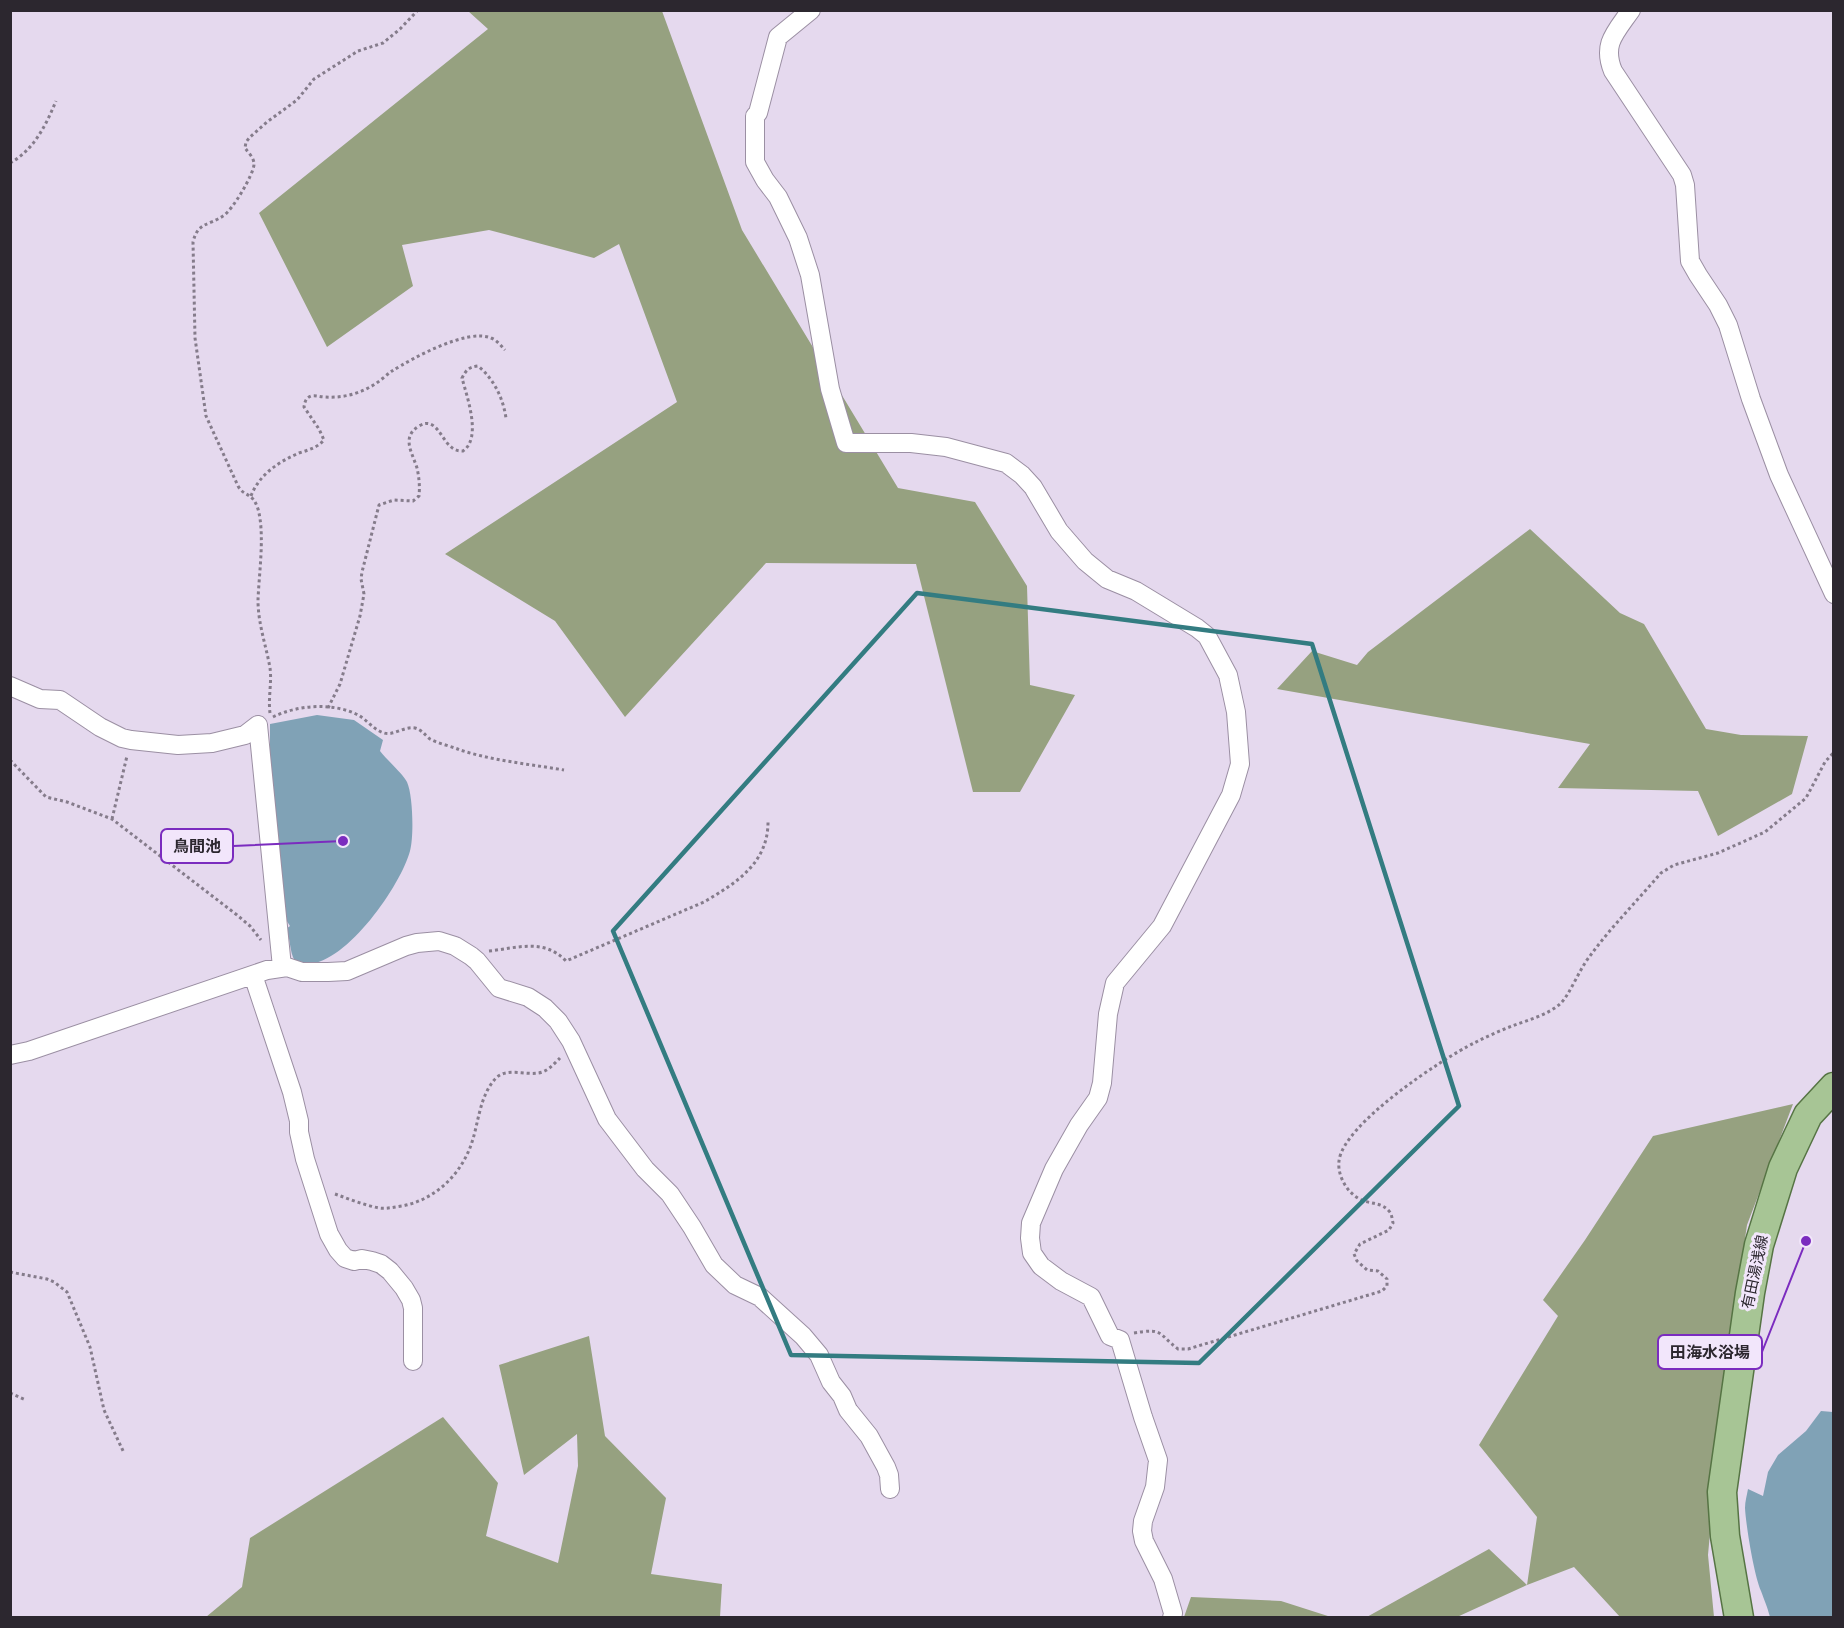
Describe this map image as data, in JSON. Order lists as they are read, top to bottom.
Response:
{
  "streets": {
    "main road": ["有田湯浅線"]
  },
  "places": ["鳥間池", "田海水浴場"]
}
